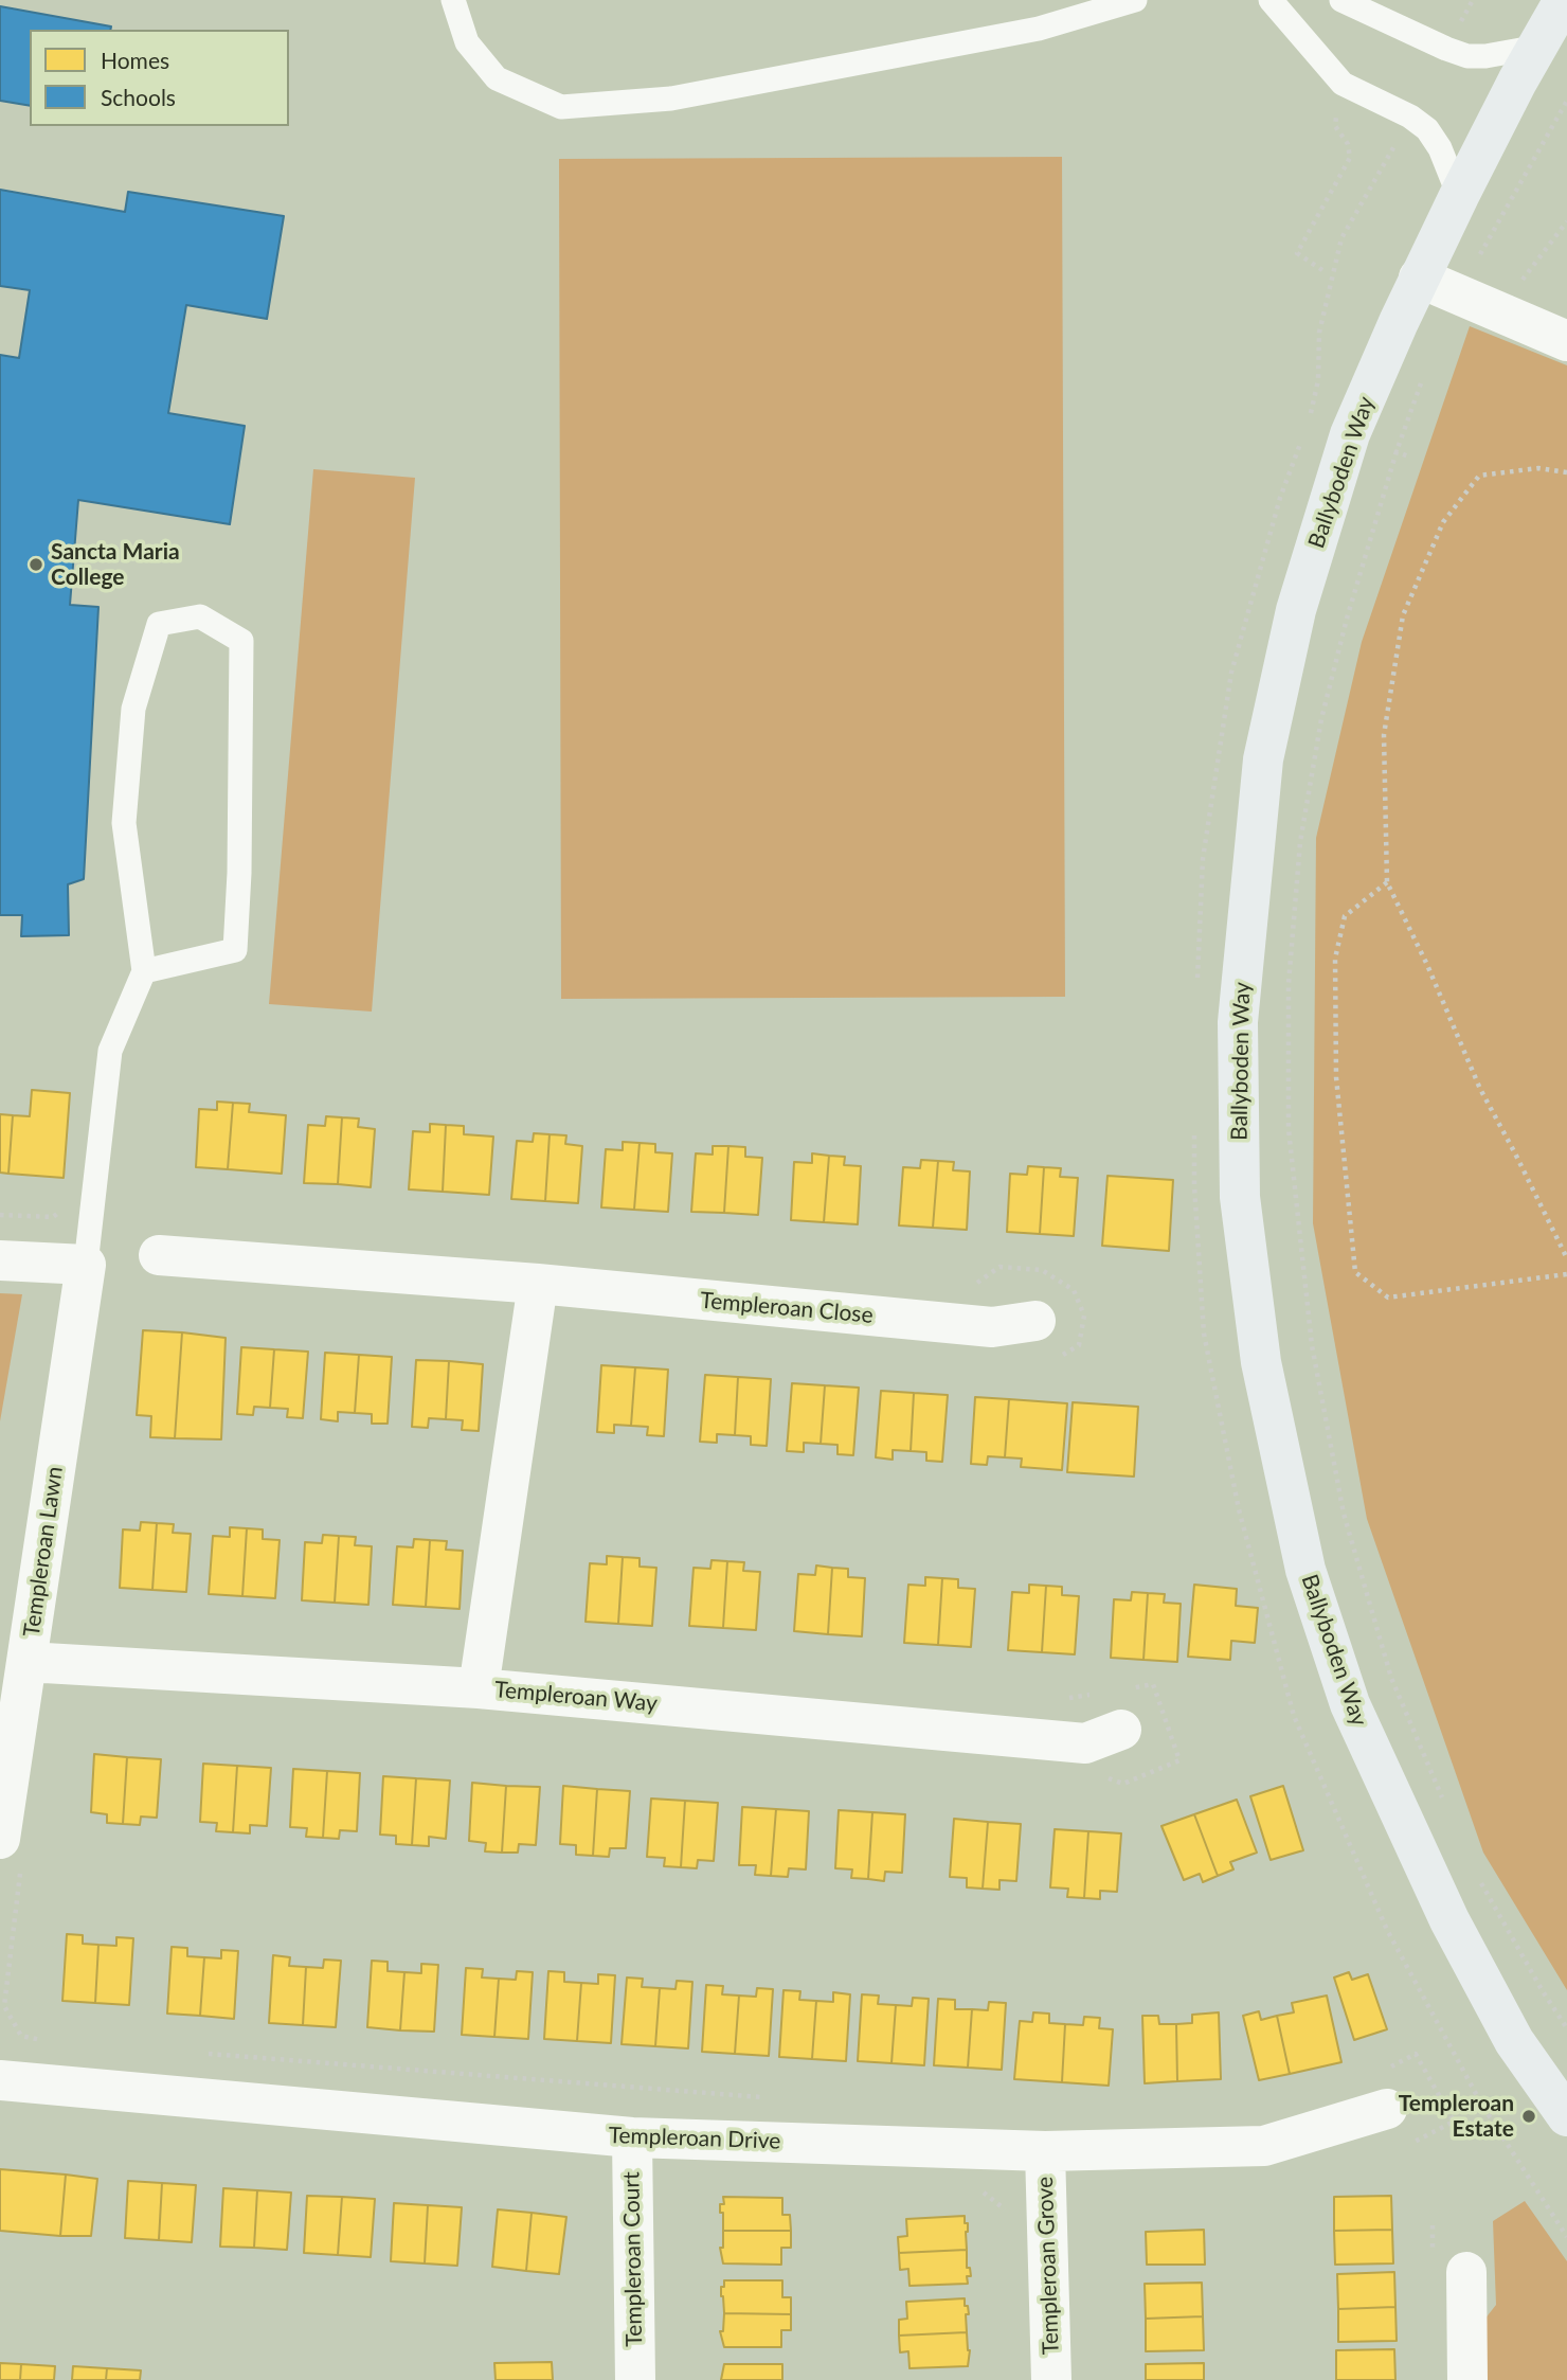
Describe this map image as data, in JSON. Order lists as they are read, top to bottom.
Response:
{
  "streets": {
    "main road": ["Ballyboden Way"],
    "street": [
      "Templeroan Close",
      "Templeroan Lawn",
      "Templeroan Way",
      "Templeroan Drive",
      "Templeroan Court",
      "Templeroan Grove"
    ]
  },
  "crossings": [
    ["Templeroan Lawn", "Templeroan Way"],
    ["Templeroan Drive", "Templeroan Court"],
    ["Templeroan Drive", "Templeroan Grove"]
  ],
  "places": ["Sancta Maria College", "Templeroan Estate"],
  "legend": ["Homes", "Schools"]
}
